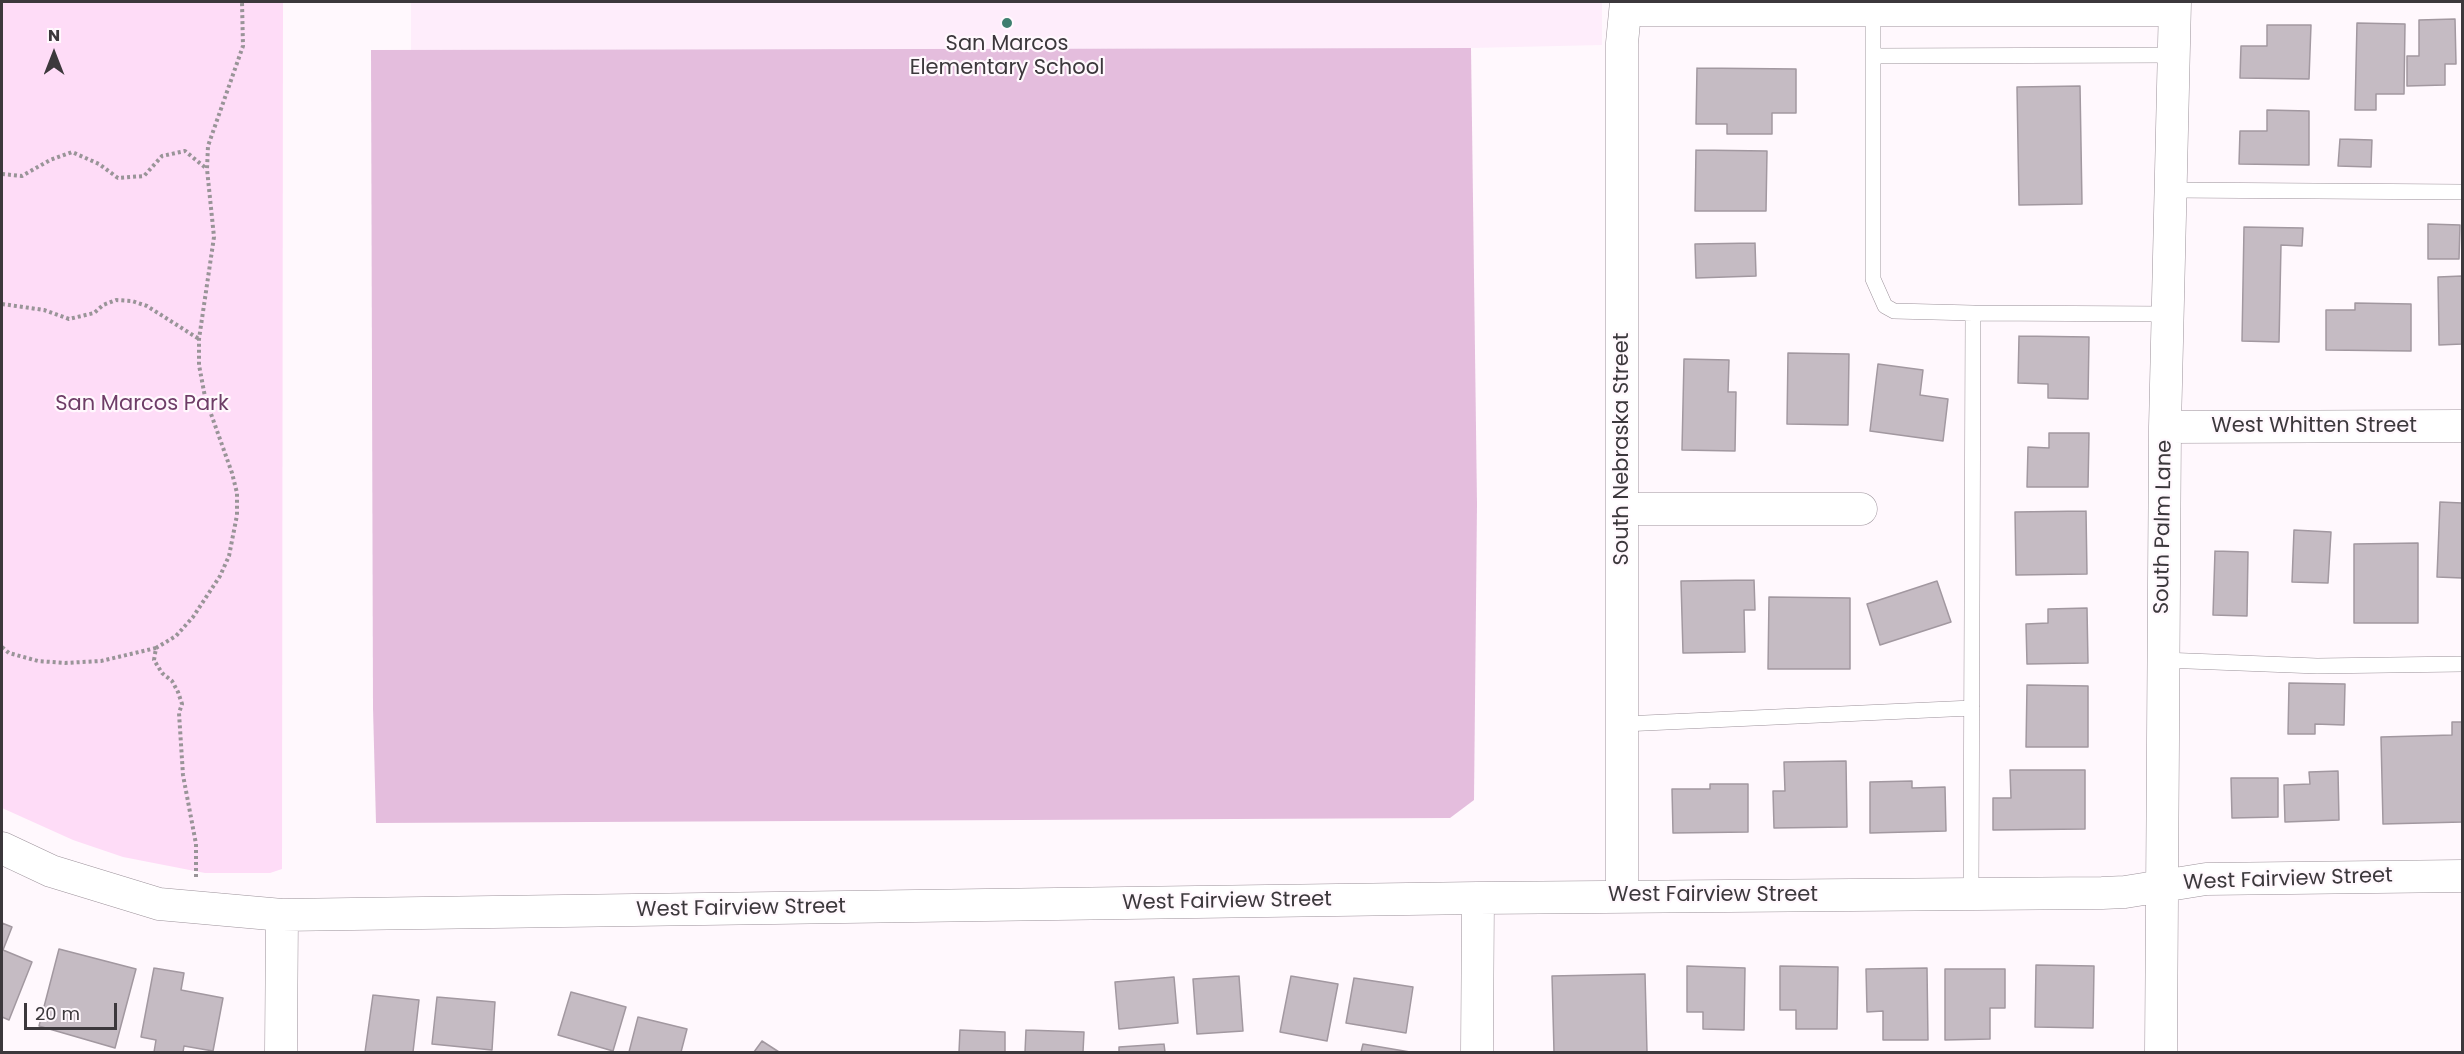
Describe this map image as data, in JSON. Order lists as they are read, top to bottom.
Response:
{
  "streets": {
    "street": [
      "West Whitten Street",
      "South Nebraska Street",
      "South Palm Lane",
      "West Fairview Street"
    ]
  },
  "crossings": [
    ["West Whitten Street", "South Palm Lane"],
    ["South Nebraska Street", "West Fairview Street"],
    ["South Palm Lane", "West Fairview Street"]
  ],
  "parks": ["San Marcos Park"],
  "places": ["San Marcos Elementary School"],
  "scale_bar": "20 m",
  "north": "top"
}
